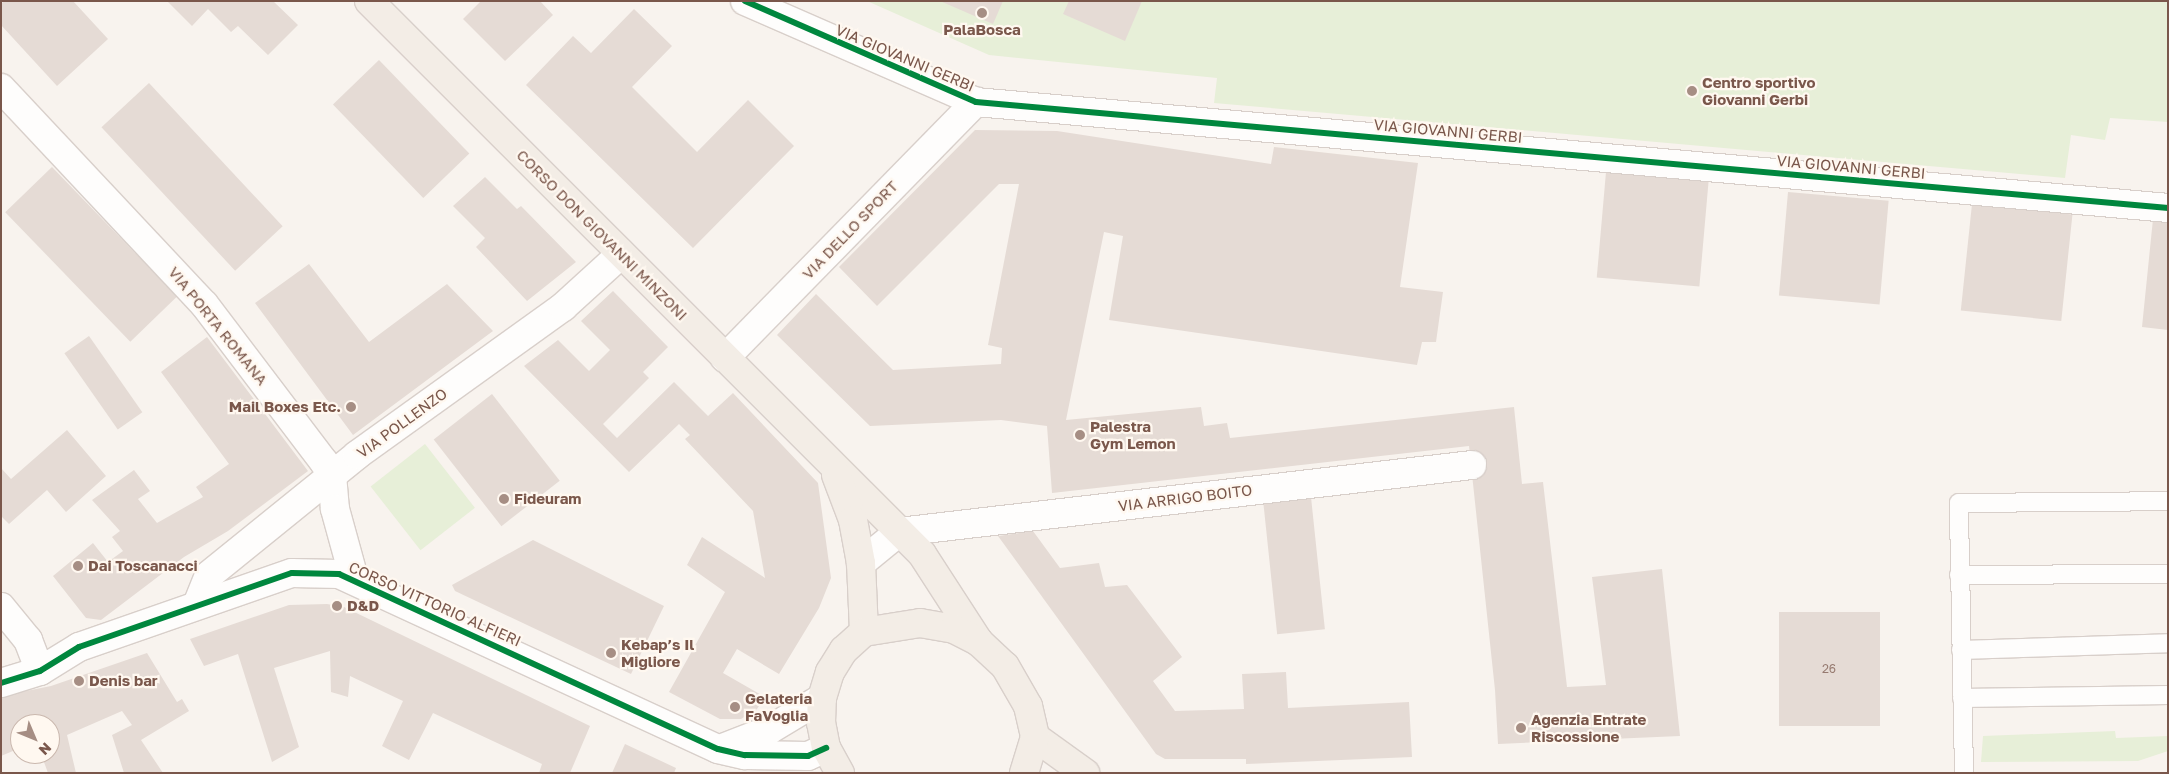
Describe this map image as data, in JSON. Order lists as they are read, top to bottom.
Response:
{
  "streets": {
    "main road": ["CORSO DON GIOVANNI MINZONI"],
    "street": [
      "VIA GIOVANNI GERBI",
      "VIA DELLO SPORT",
      "VIA PORTA ROMANA",
      "VIA POLLENZO",
      "VIA ARRIGO BOITO",
      "CORSO VITTORIO ALFIERI"
    ]
  },
  "crossings": [
    ["VIA GIOVANNI GERBI", "VIA DELLO SPORT"],
    ["VIA DELLO SPORT", "CORSO DON GIOVANNI MINZONI"],
    ["CORSO DON GIOVANNI MINZONI", "VIA POLLENZO"],
    ["CORSO DON GIOVANNI MINZONI", "VIA ARRIGO BOITO"],
    ["VIA PORTA ROMANA", "VIA POLLENZO"],
    ["VIA POLLENZO", "CORSO VITTORIO ALFIERI"]
  ],
  "places": [
    "PalaBosca",
    "Centro sportivo Giovanni Gerbi",
    "Mail Boxes Etc.",
    "Palestra Gym Lemon",
    "Fideuram",
    "Dai Toscanacci",
    "D&D",
    "Kebap’s Il Migliore",
    "Denis bar",
    "Gelateria FaVoglia",
    "Agenzia Entrate Riscossione"
  ],
  "house_numbers": ["26"],
  "north": "bottom right"
}
